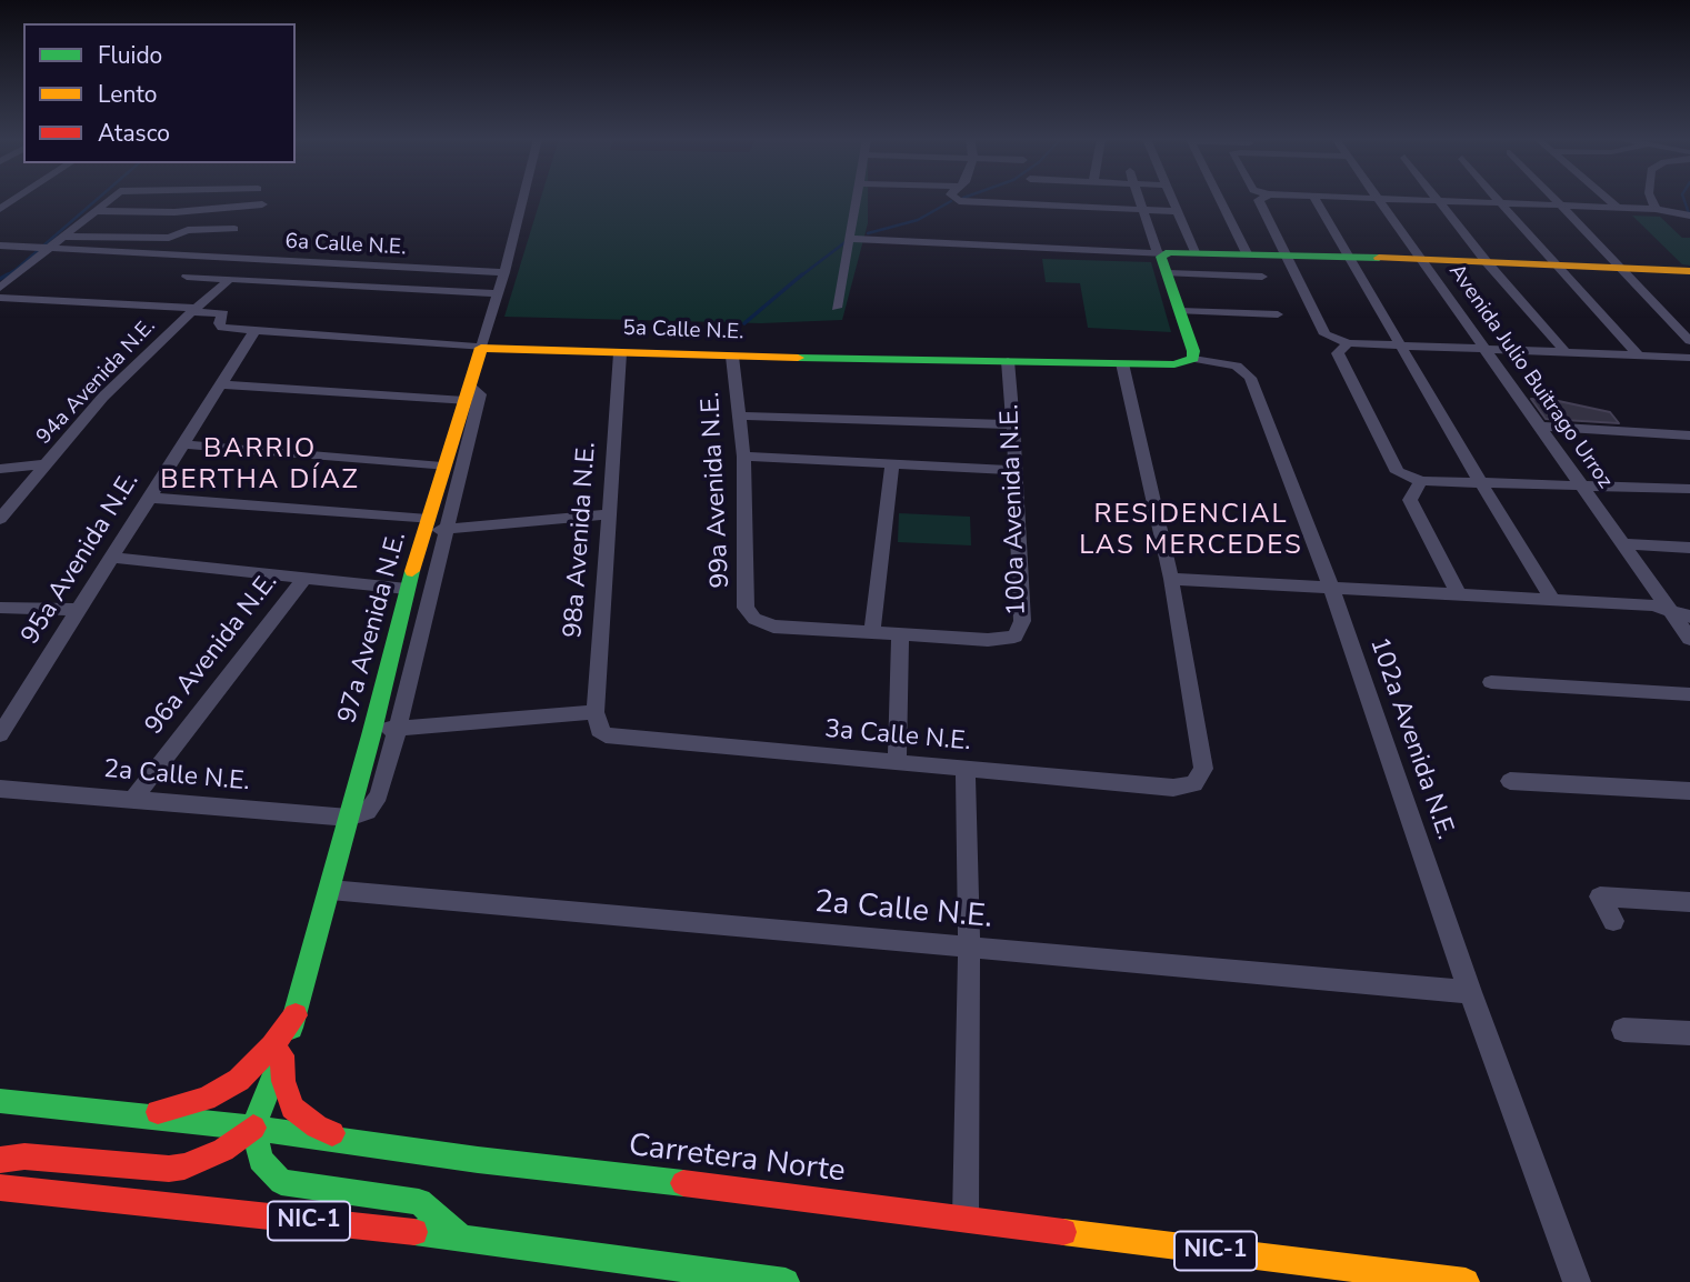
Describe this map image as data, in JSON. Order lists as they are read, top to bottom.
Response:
{
  "streets": {
    "main road": [
      "5a Calle N.E.",
      "97a Avenida N.E.",
      "Carretera Norte",
      "NIC-1"
    ],
    "street": [
      "6a Calle N.E.",
      "Avenida Julio Buitrago Urroz",
      "94a Avenida N.E.",
      "99a Avenida N.E.",
      "100a Avenida N.E.",
      "98a Avenida N.E.",
      "95a Avenida N.E.",
      "96a Avenida N.E.",
      "3a Calle N.E.",
      "102a Avenida N.E.",
      "2a Calle N.E."
    ]
  },
  "crossings": [
    ["6a Calle N.E.", "97a Avenida N.E."],
    ["5a Calle N.E.", "94a Avenida N.E."],
    ["5a Calle N.E.", "99a Avenida N.E."],
    ["5a Calle N.E.", "100a Avenida N.E."],
    ["5a Calle N.E.", "98a Avenida N.E."],
    ["5a Calle N.E.", "95a Avenida N.E."],
    ["5a Calle N.E.", "97a Avenida N.E."],
    ["5a Calle N.E.", "102a Avenida N.E."],
    ["98a Avenida N.E.", "3a Calle N.E."],
    ["97a Avenida N.E.", "3a Calle N.E."],
    ["97a Avenida N.E.", "2a Calle N.E."],
    ["97a Avenida N.E.", "Carretera Norte"],
    ["96a Avenida N.E.", "2a Calle N.E."],
    ["102a Avenida N.E.", "2a Calle N.E."]
  ],
  "districts": ["BARRIO BERTHA DÍAZ", "RESIDENCIAL LAS MERCEDES"],
  "legend": ["Fluido", "Lento", "Atasco"]
}
